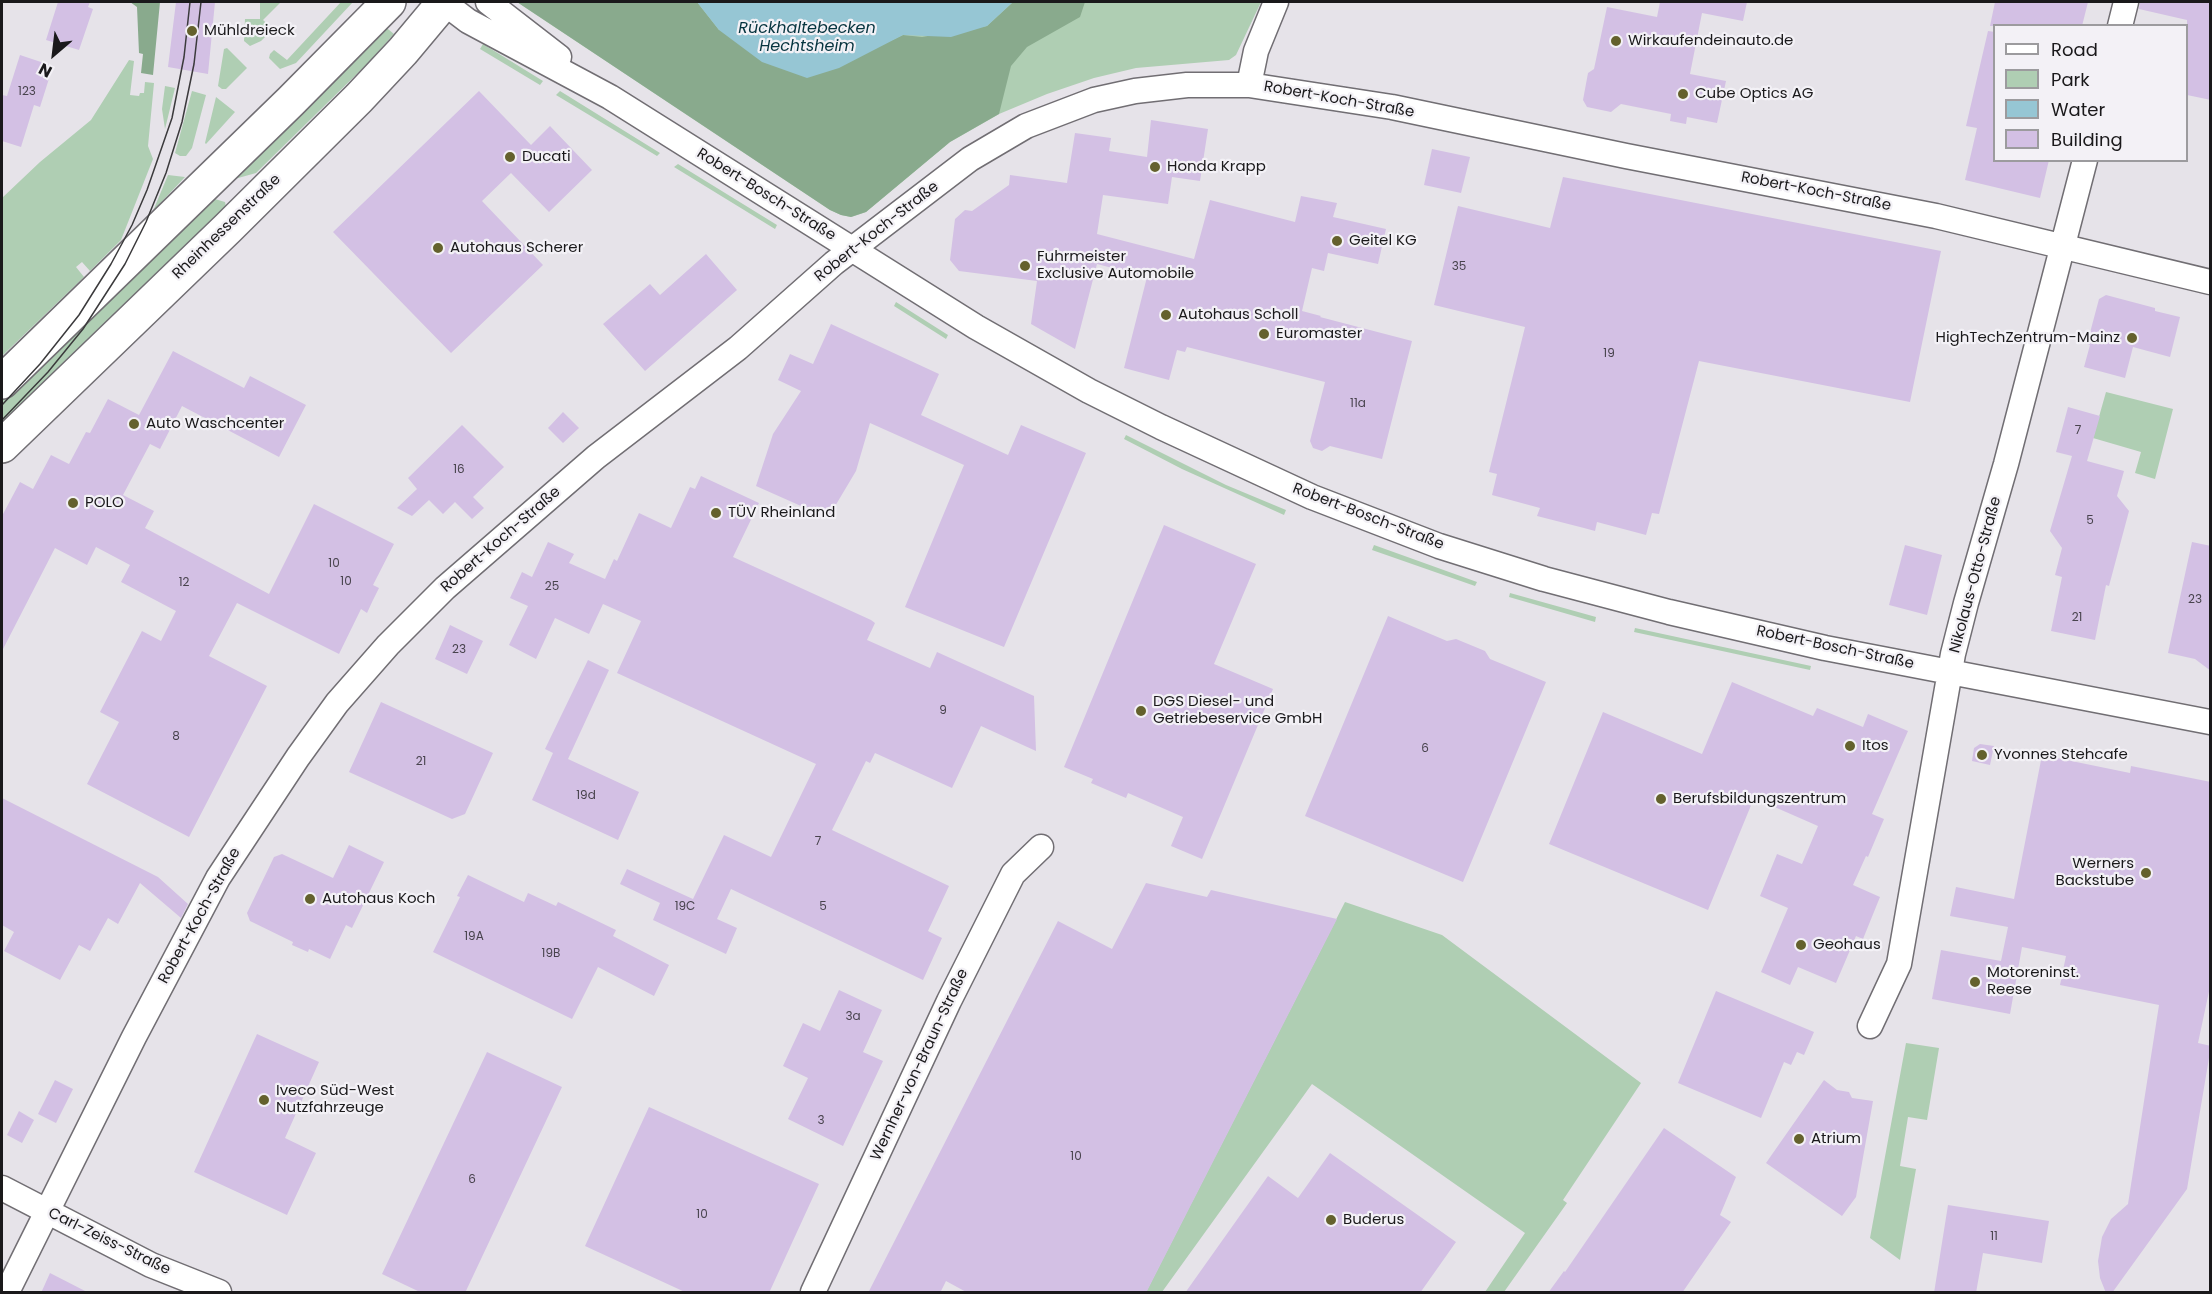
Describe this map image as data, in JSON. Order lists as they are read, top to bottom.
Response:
{
  "streets": {
    "main road": ["Rheinhessenstraße"],
    "street": [
      "Robert-Koch-Straße",
      "Robert-Bosch-Straße",
      "Nikolaus-Otto-Straße",
      "Wernher-von-Braun-Straße",
      "Carl-Zeiss-Straße"
    ]
  },
  "crossings": [
    ["Robert-Koch-Straße", "Robert-Bosch-Straße"],
    ["Robert-Koch-Straße", "Nikolaus-Otto-Straße"],
    ["Robert-Koch-Straße", "Carl-Zeiss-Straße"],
    ["Robert-Bosch-Straße", "Rheinhessenstraße"],
    ["Robert-Bosch-Straße", "Nikolaus-Otto-Straße"]
  ],
  "water": ["Rückhaltebecken Hechtsheim"],
  "places": [
    "Mühldreieck",
    "Wirkaufendeinauto.de",
    "Cube Optics AG",
    "Ducati",
    "Honda Krapp",
    "Geitel KG",
    "Autohaus Scherer",
    "Fuhrmeister Exclusive Automobile",
    "Autohaus Scholl",
    "Euromaster",
    "HighTechZentrum-Mainz",
    "Auto Waschcenter",
    "POLO",
    "TÜV Rheinland",
    "DGS Diesel- und Getriebeservice GmbH",
    "Itos",
    "Yvonnes Stehcafe",
    "Berufsbildungszentrum",
    "Werners Backstube",
    "Autohaus Koch",
    "Geohaus",
    "Motoreninst. Reese",
    "Iveco Süd-West Nutzfahrzeuge",
    "Atrium",
    "Buderus"
  ],
  "house_numbers": [
    "123",
    "35",
    "19",
    "11a",
    "7",
    "16",
    "5",
    "10",
    "10",
    "12",
    "25",
    "23",
    "21",
    "23",
    "9",
    "8",
    "6",
    "21",
    "19d",
    "7",
    "19C",
    "5",
    "19A",
    "19B",
    "3a",
    "3",
    "10",
    "6",
    "10",
    "11"
  ],
  "legend": [
    "Road",
    "Park",
    "Water",
    "Building"
  ],
  "north": "bottom left"
}
